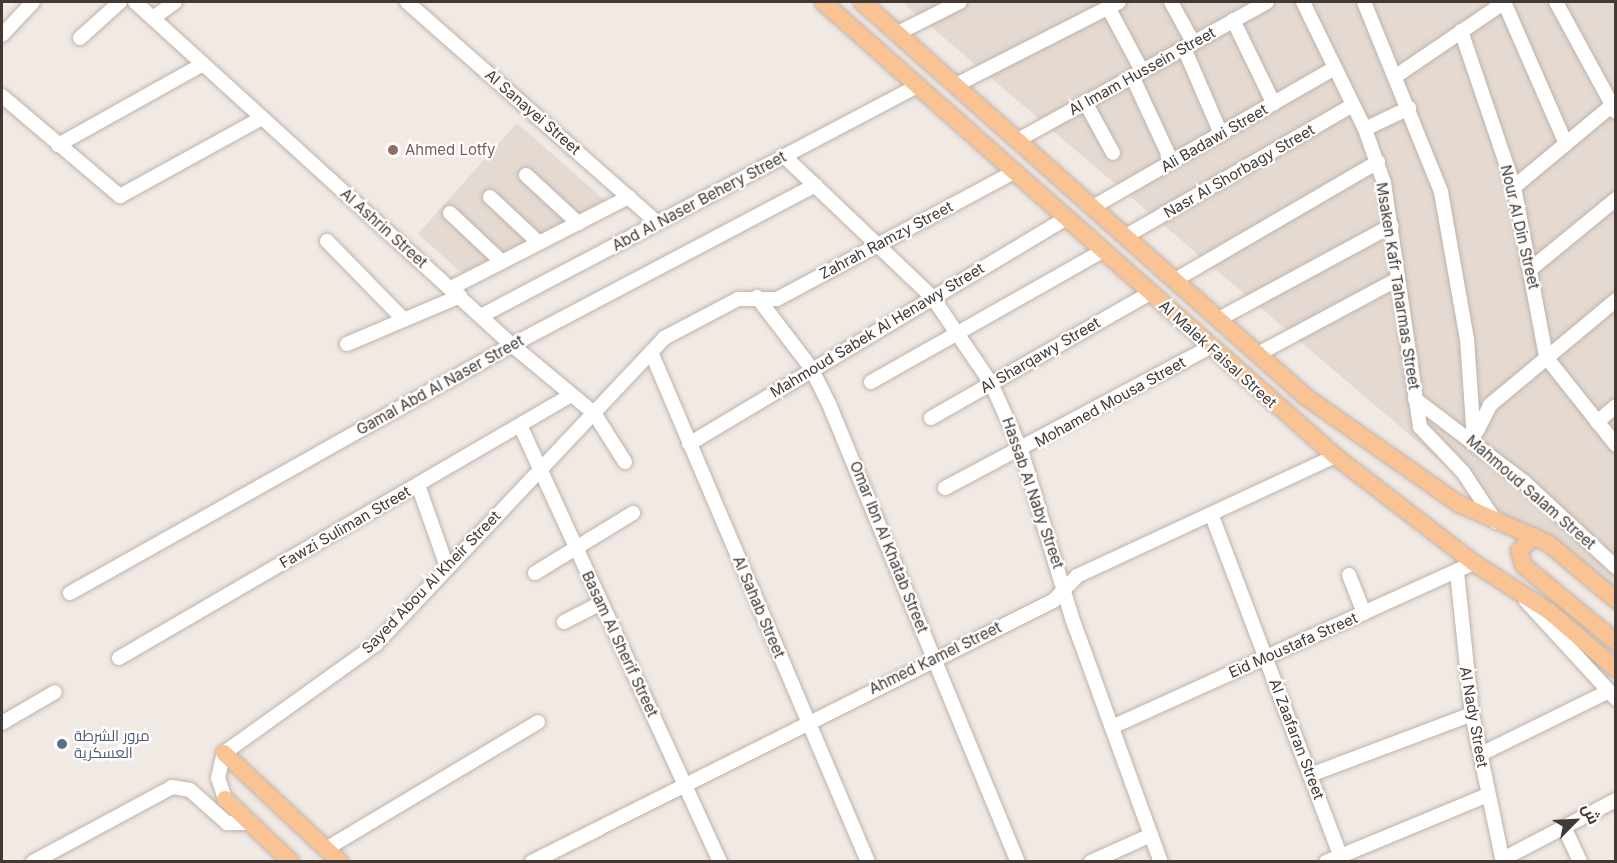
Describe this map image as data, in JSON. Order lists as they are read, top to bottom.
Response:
{
  "streets": {
    "main road": ["Al Malek Faisal Street"],
    "street": [
      "Al Imam Hussein Street",
      "Al Sanayei Street",
      "Ali Badawi Street",
      "Nasr Al Shorbagy Street",
      "Abd Al Naser Behery Street",
      "Nour Al Din Street",
      "Al Ashrin Street",
      "Zahrah Ramzy Street",
      "Msaken Kafr Taharmas Street",
      "Mahmoud Sabek Al Henawy Street",
      "Al Sharqawy Street",
      "Gamal Abd Al Naser Street",
      "Mohamed Mousa Street",
      "Mahmoud Salam Street",
      "Hassab Al Naby Street",
      "Fawzi Suliman Street",
      "Omar Ibn Al Khatab Street",
      "Sayed Abou Al Kheir Street",
      "Al Sahab Street",
      "Basam Al Sherif Street",
      "Eid Moustafa Street",
      "Ahmed Kamel Street",
      "Al Nady Street",
      "Al Zaafaran Street"
    ]
  },
  "crossings": [
    ["Al Imam Hussein Street", "Al Malek Faisal Street"],
    ["Al Sanayei Street", "Abd Al Naser Behery Street"],
    ["Ali Badawi Street", "Msaken Kafr Taharmas Street"],
    ["Ali Badawi Street", "Al Malek Faisal Street"],
    ["Nasr Al Shorbagy Street", "Msaken Kafr Taharmas Street"],
    ["Nasr Al Shorbagy Street", "Al Malek Faisal Street"],
    ["Abd Al Naser Behery Street", "Al Ashrin Street"],
    ["Abd Al Naser Behery Street", "Al Malek Faisal Street"],
    ["Abd Al Naser Behery Street", "Hassab Al Naby Street"],
    ["Al Ashrin Street", "Gamal Abd Al Naser Street"],
    ["Al Ashrin Street", "Fawzi Suliman Street"],
    ["Al Ashrin Street", "Sayed Abou Al Kheir Street"],
    ["Zahrah Ramzy Street", "Al Malek Faisal Street"],
    ["Zahrah Ramzy Street", "Hassab Al Naby Street"],
    ["Zahrah Ramzy Street", "Omar Ibn Al Khatab Street"],
    ["Zahrah Ramzy Street", "Sayed Abou Al Kheir Street"],
    ["Zahrah Ramzy Street", "Al Sahab Street"],
    ["Msaken Kafr Taharmas Street", "Al Malek Faisal Street"],
    ["Msaken Kafr Taharmas Street", "Mahmoud Salam Street"],
    ["Mahmoud Sabek Al Henawy Street", "Al Malek Faisal Street"],
    ["Mahmoud Sabek Al Henawy Street", "Hassab Al Naby Street"],
    ["Mahmoud Sabek Al Henawy Street", "Omar Ibn Al Khatab Street"],
    ["Mahmoud Sabek Al Henawy Street", "Al Sahab Street"],
    ["Al Malek Faisal Street", "Al Sharqawy Street"],
    ["Al Malek Faisal Street", "Mohamed Mousa Street"],
    ["Al Malek Faisal Street", "Eid Moustafa Street"],
    ["Al Malek Faisal Street", "Ahmed Kamel Street"],
    ["Al Sharqawy Street", "Hassab Al Naby Street"],
    ["Gamal Abd Al Naser Street", "Hassab Al Naby Street"],
    ["Mohamed Mousa Street", "Hassab Al Naby Street"],
    ["Hassab Al Naby Street", "Eid Moustafa Street"],
    ["Hassab Al Naby Street", "Ahmed Kamel Street"],
    ["Fawzi Suliman Street", "Basam Al Sherif Street"],
    ["Omar Ibn Al Khatab Street", "Ahmed Kamel Street"],
    ["Sayed Abou Al Kheir Street", "Al Sahab Street"],
    ["Sayed Abou Al Kheir Street", "Basam Al Sherif Street"],
    ["Al Sahab Street", "Ahmed Kamel Street"],
    ["Basam Al Sherif Street", "Ahmed Kamel Street"],
    ["Eid Moustafa Street", "Al Nady Street"],
    ["Eid Moustafa Street", "Al Zaafaran Street"],
    ["Ahmed Kamel Street", "Al Zaafaran Street"]
  ],
  "places": ["Ahmed Lotfy", "مرور الشرطة العسكرية"],
  "north": "top right"
}
